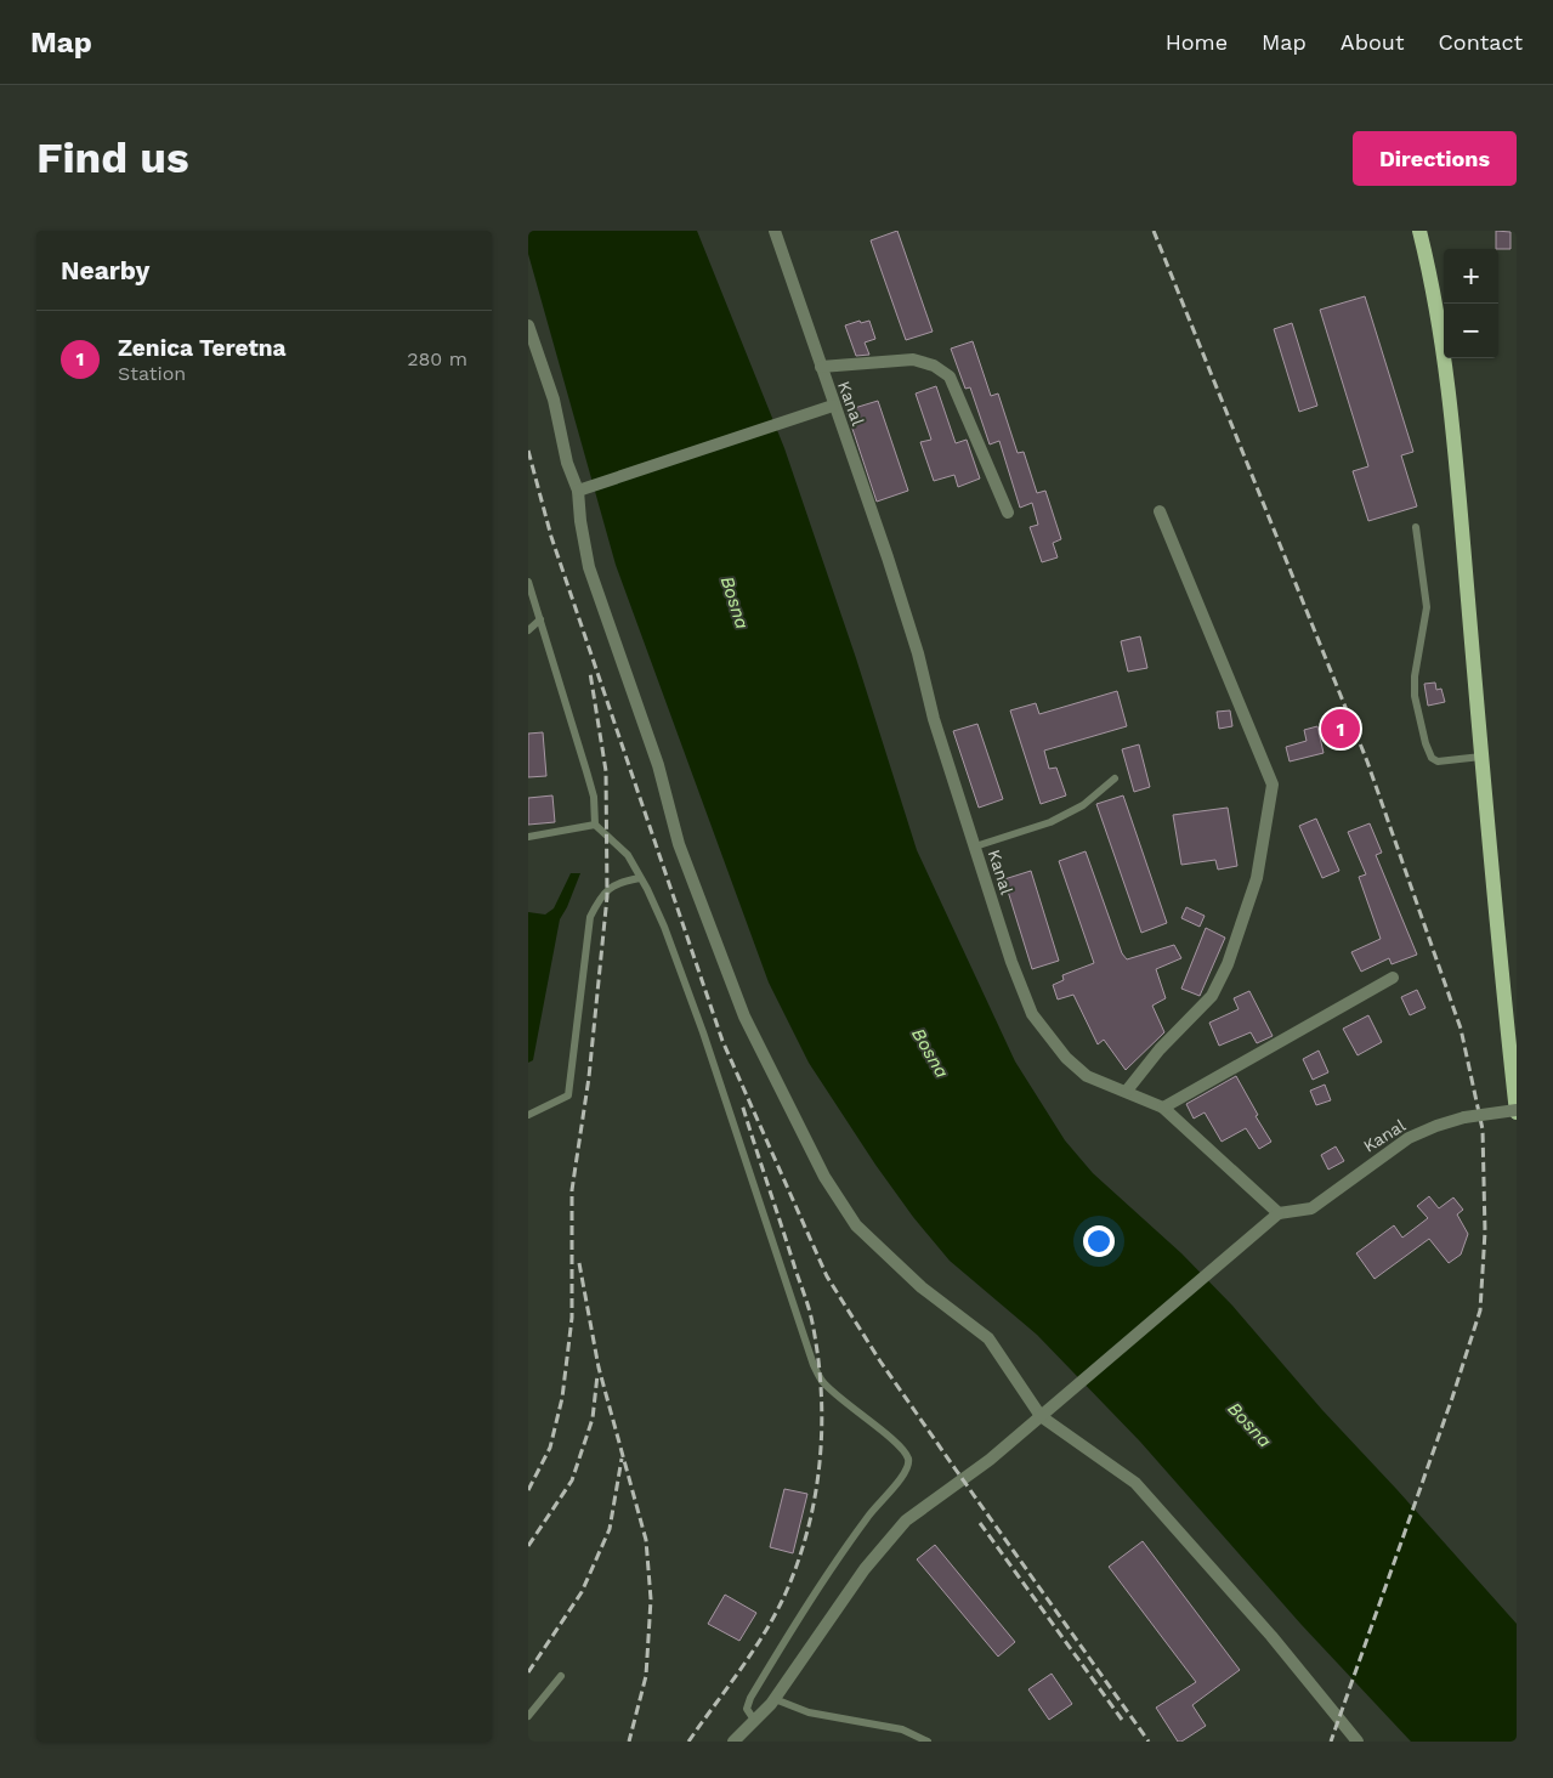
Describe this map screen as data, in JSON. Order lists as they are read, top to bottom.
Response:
{
  "streets": {
    "street": ["Kanal"]
  },
  "water": ["Bosna"],
  "page": {
    "header": "Map",
    "nav": [
      "Home",
      "Map",
      "About",
      "Contact"
    ],
    "buttons": "Directions",
    "title": "Find us",
    "heading": "Nearby",
    "map_buttons": ["+", "−"],
    "list": [
      {
        "mark": "1",
        "name": "Zenica Teretna",
        "note": "Station",
        "value": "280 m"
      }
    ],
    "pins": "1"
  }
}
